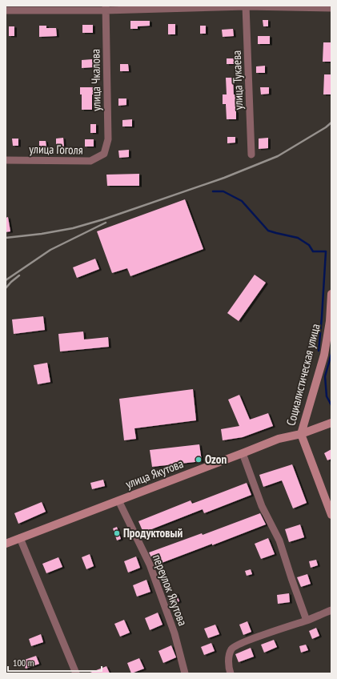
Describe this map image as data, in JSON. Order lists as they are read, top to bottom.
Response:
{
  "streets": {
    "street": [
      "улица Чкалова",
      "улица Тукаева",
      "улица Гоголя",
      "Социалистическая улица",
      "улица Якутова",
      "переулок Якутова"
    ]
  },
  "crossings": [
    ["улица Чкалова", "улица Гоголя"],
    ["Социалистическая улица", "улица Якутова"],
    ["улица Якутова", "переулок Якутова"]
  ],
  "places": ["Ozon", "Продуктовый"],
  "scale_bar": "100 m"
}
